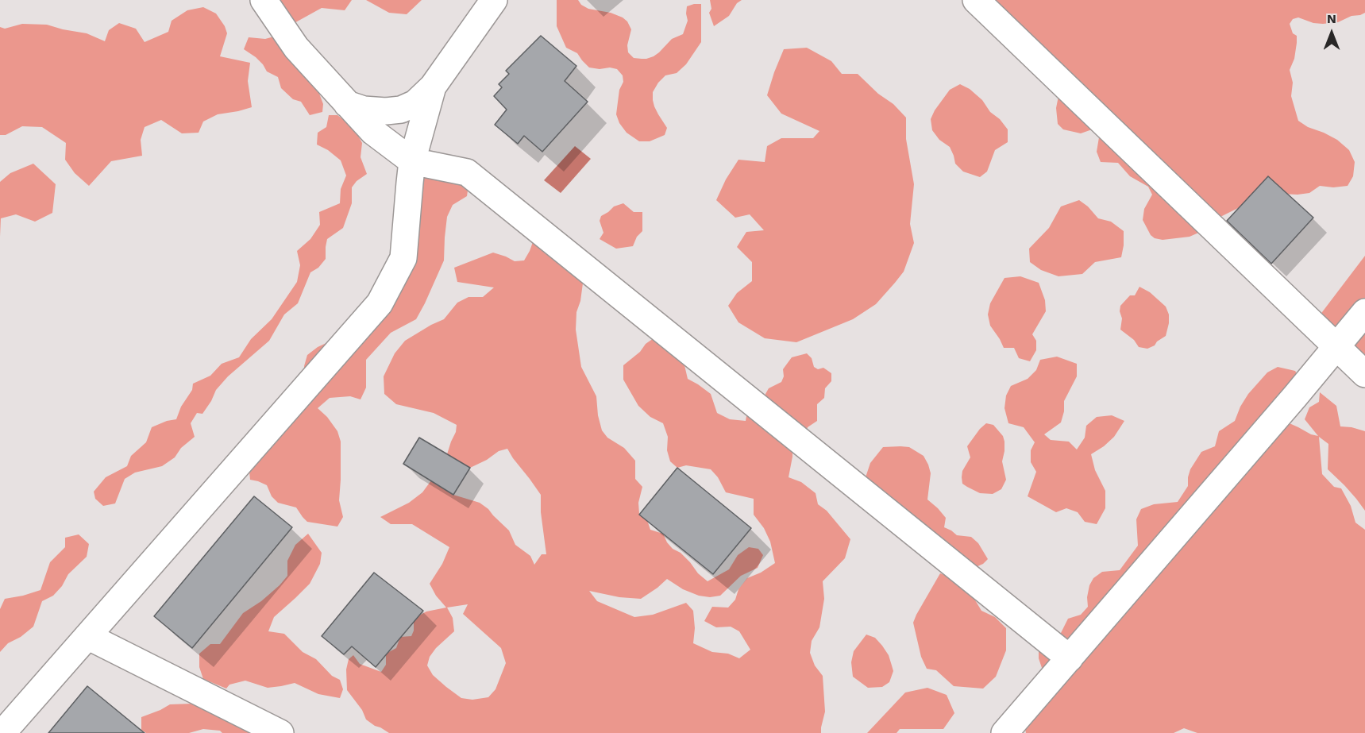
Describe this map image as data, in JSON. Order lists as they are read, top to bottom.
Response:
{
  "north": "top"
}
